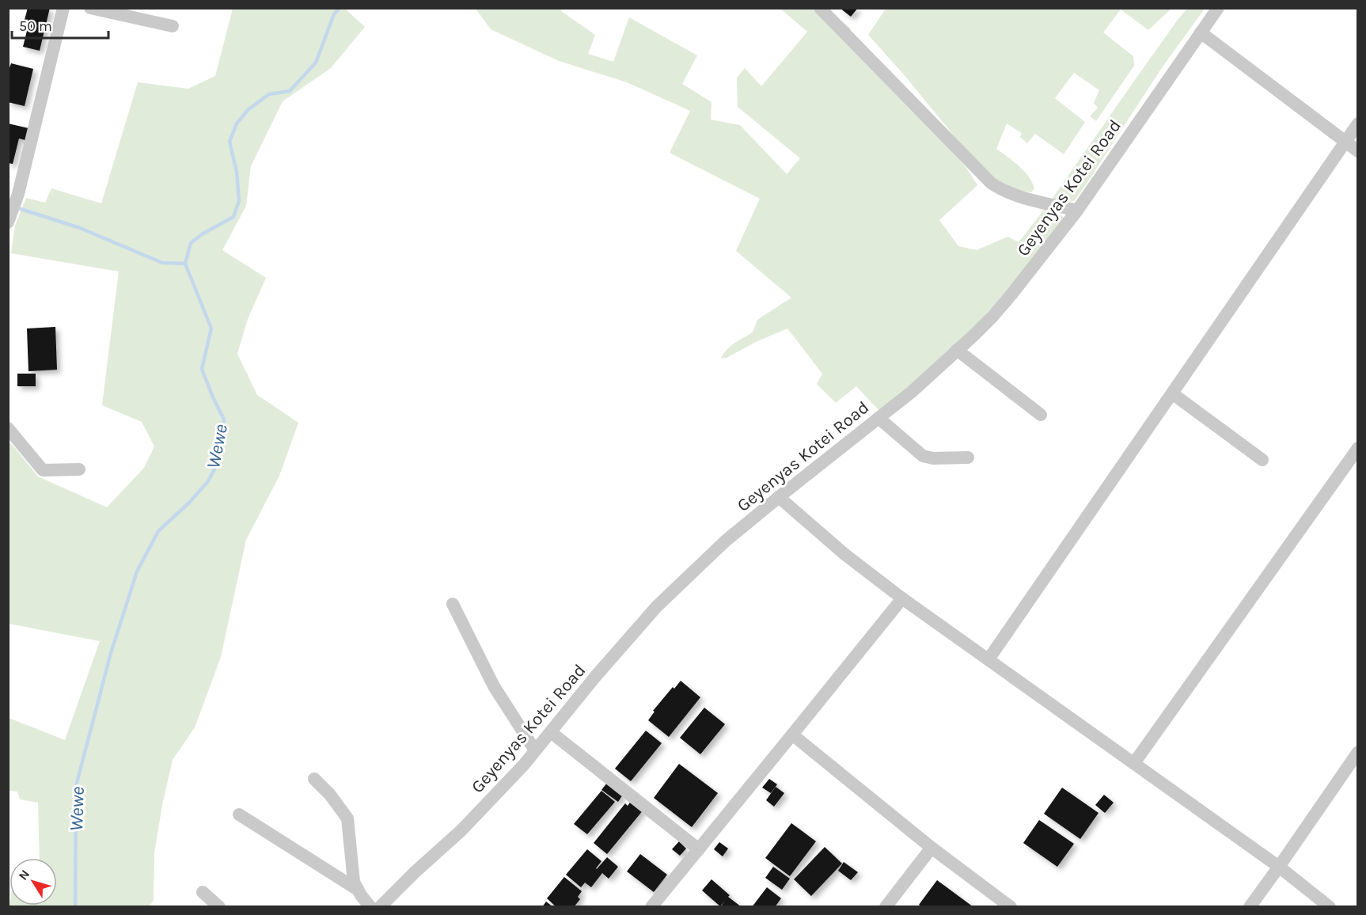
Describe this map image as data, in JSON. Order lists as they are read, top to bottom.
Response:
{
  "streets": {
    "street": ["Geyenyas Kotei Road"]
  },
  "water": ["Wewe"],
  "scale_bar": "50 m",
  "north": "top left"
}
